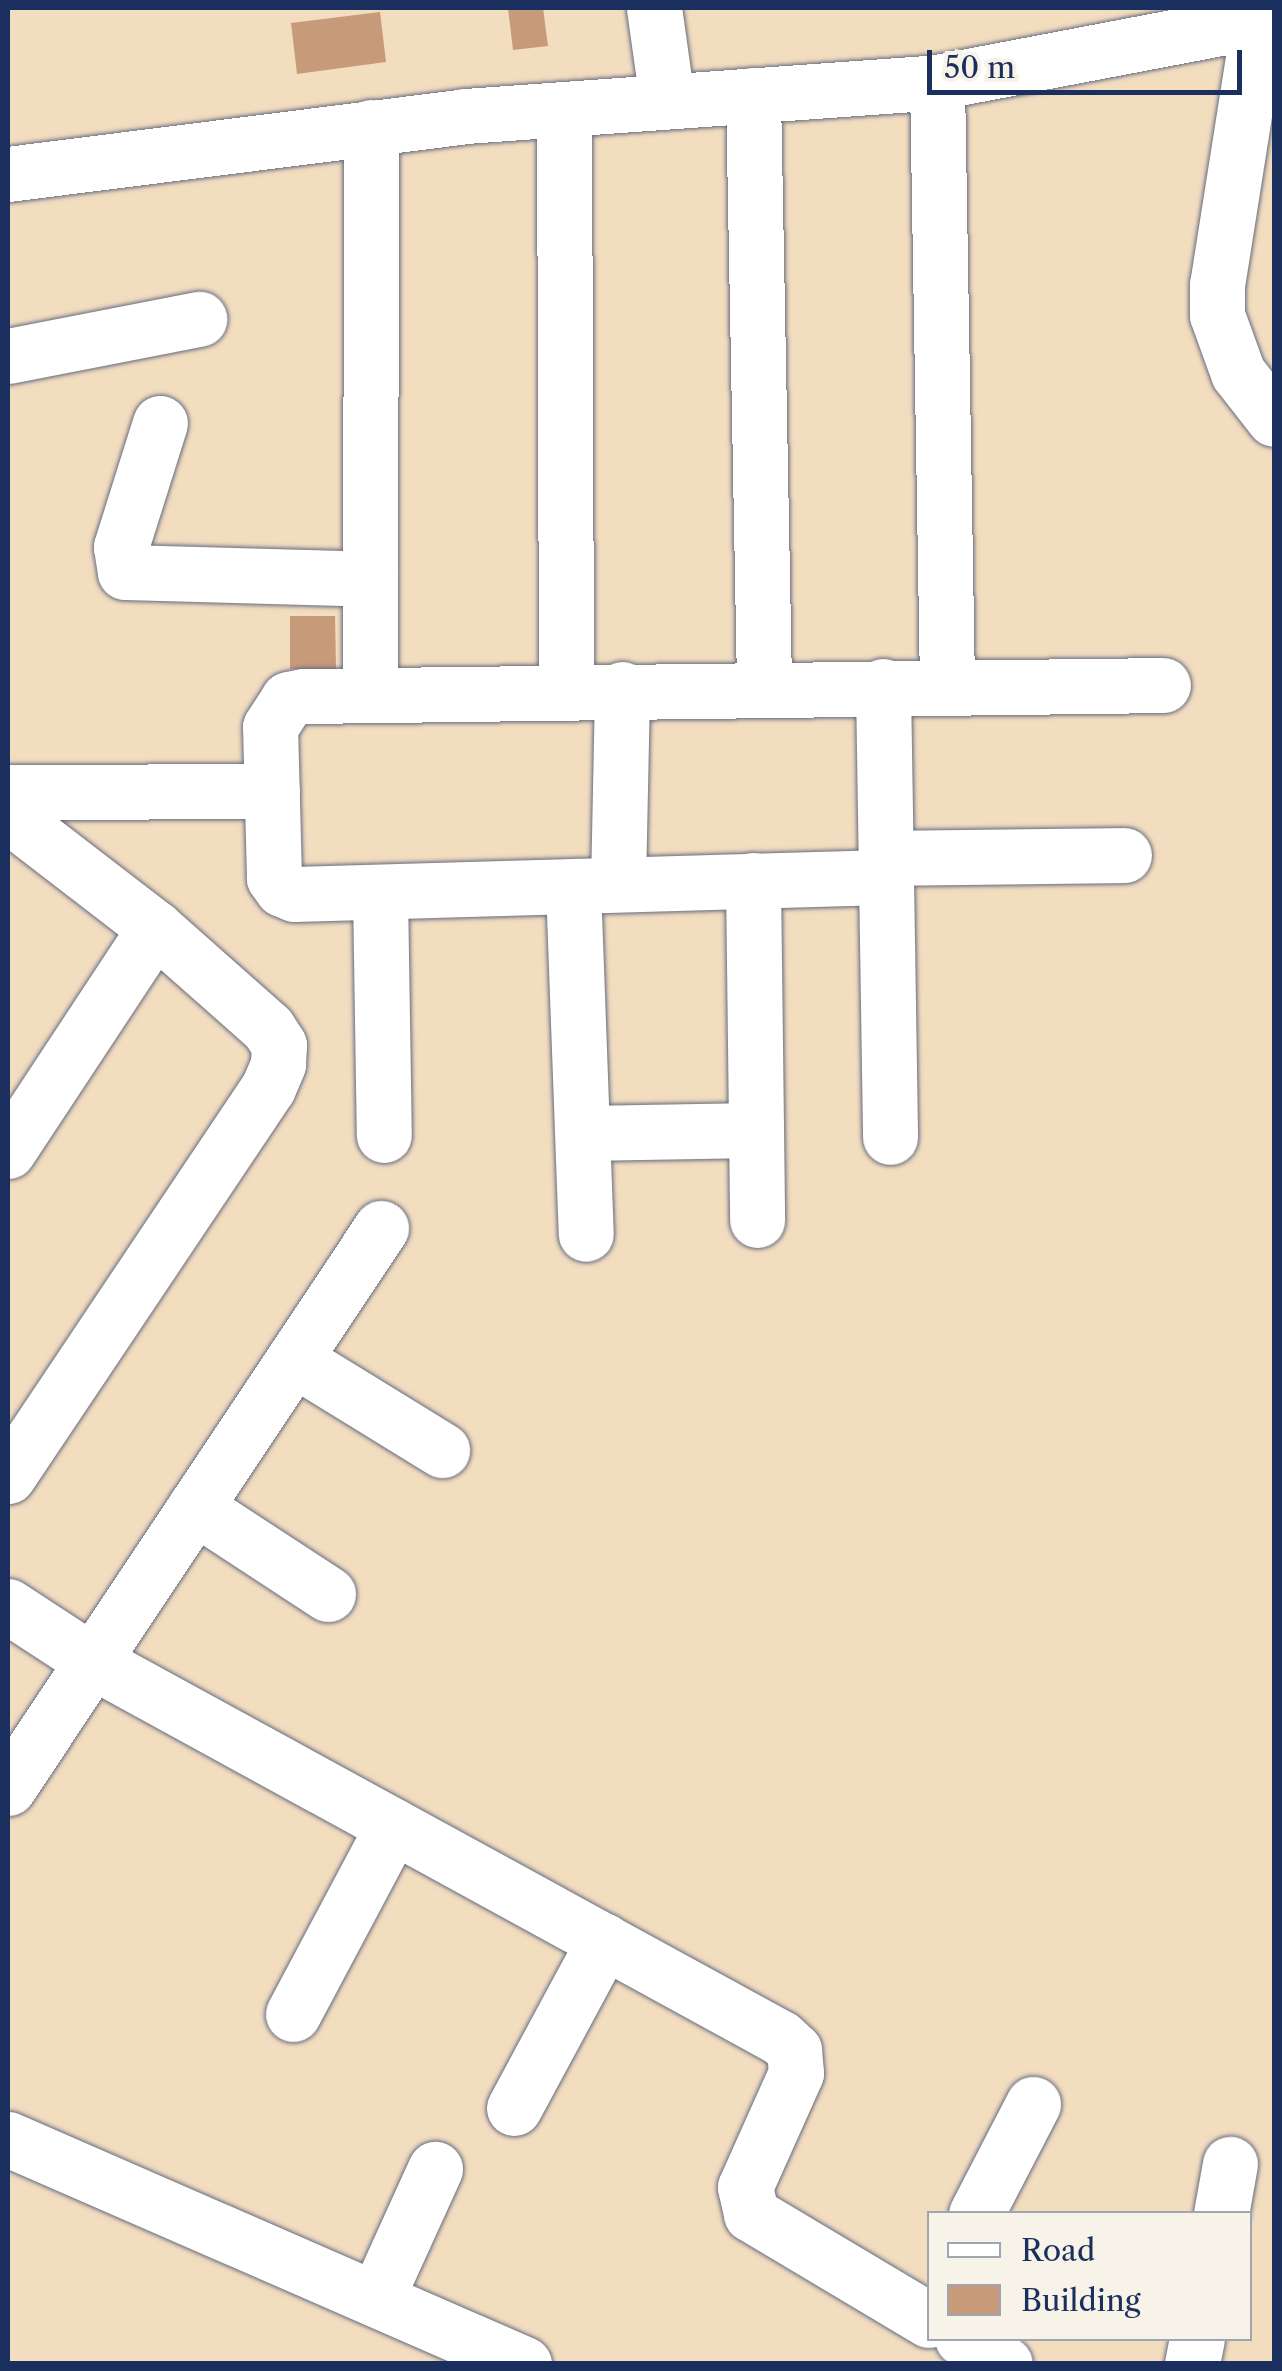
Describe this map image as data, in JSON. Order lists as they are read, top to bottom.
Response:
{
  "legend": ["Road", "Building"],
  "scale_bar": "50 m"
}
